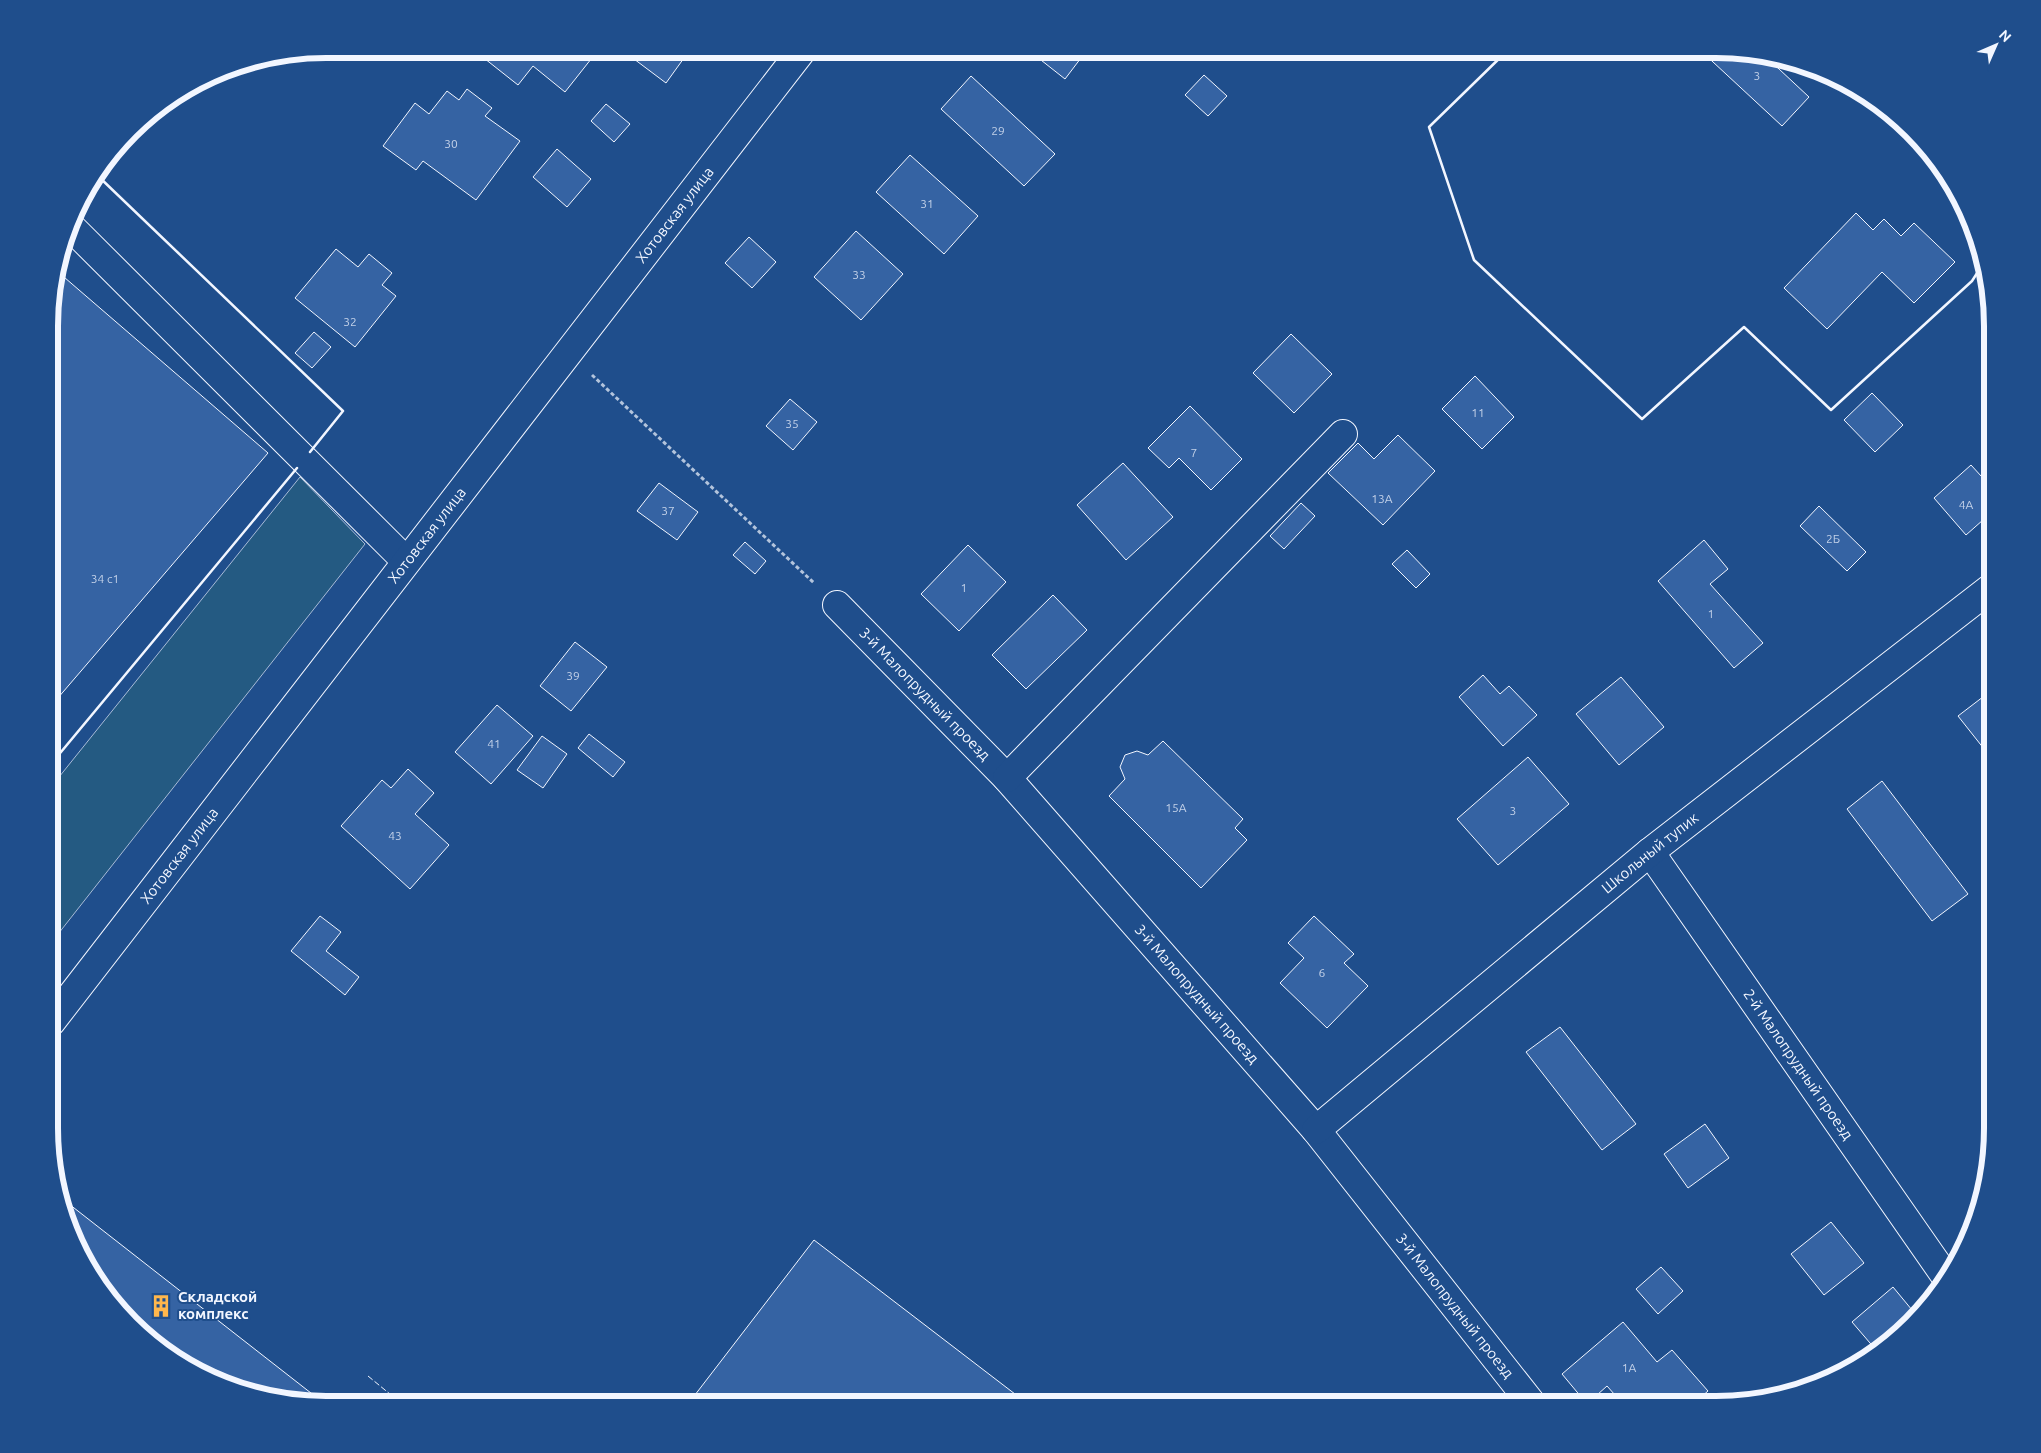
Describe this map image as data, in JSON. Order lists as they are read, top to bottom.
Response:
{
  "streets": {
    "street": [
      "Хотовская улица",
      "3-й Малопрудный проезд",
      "Школьный тупик",
      "2-й Малопрудный проезд"
    ]
  },
  "crossings": [
    ["3-й Малопрудный проезд", "Школьный тупик"],
    ["Школьный тупик", "2-й Малопрудный проезд"]
  ],
  "places": {
    "building": ["Складской комплекс"]
  },
  "house_numbers": [
    "3",
    "29",
    "30",
    "31",
    "33",
    "32",
    "11",
    "35",
    "7",
    "13А",
    "4А",
    "37",
    "2Б",
    "34 с1",
    "1",
    "1",
    "39",
    "41",
    "15А",
    "3",
    "43",
    "6",
    "1А"
  ],
  "north": "top right"
}
